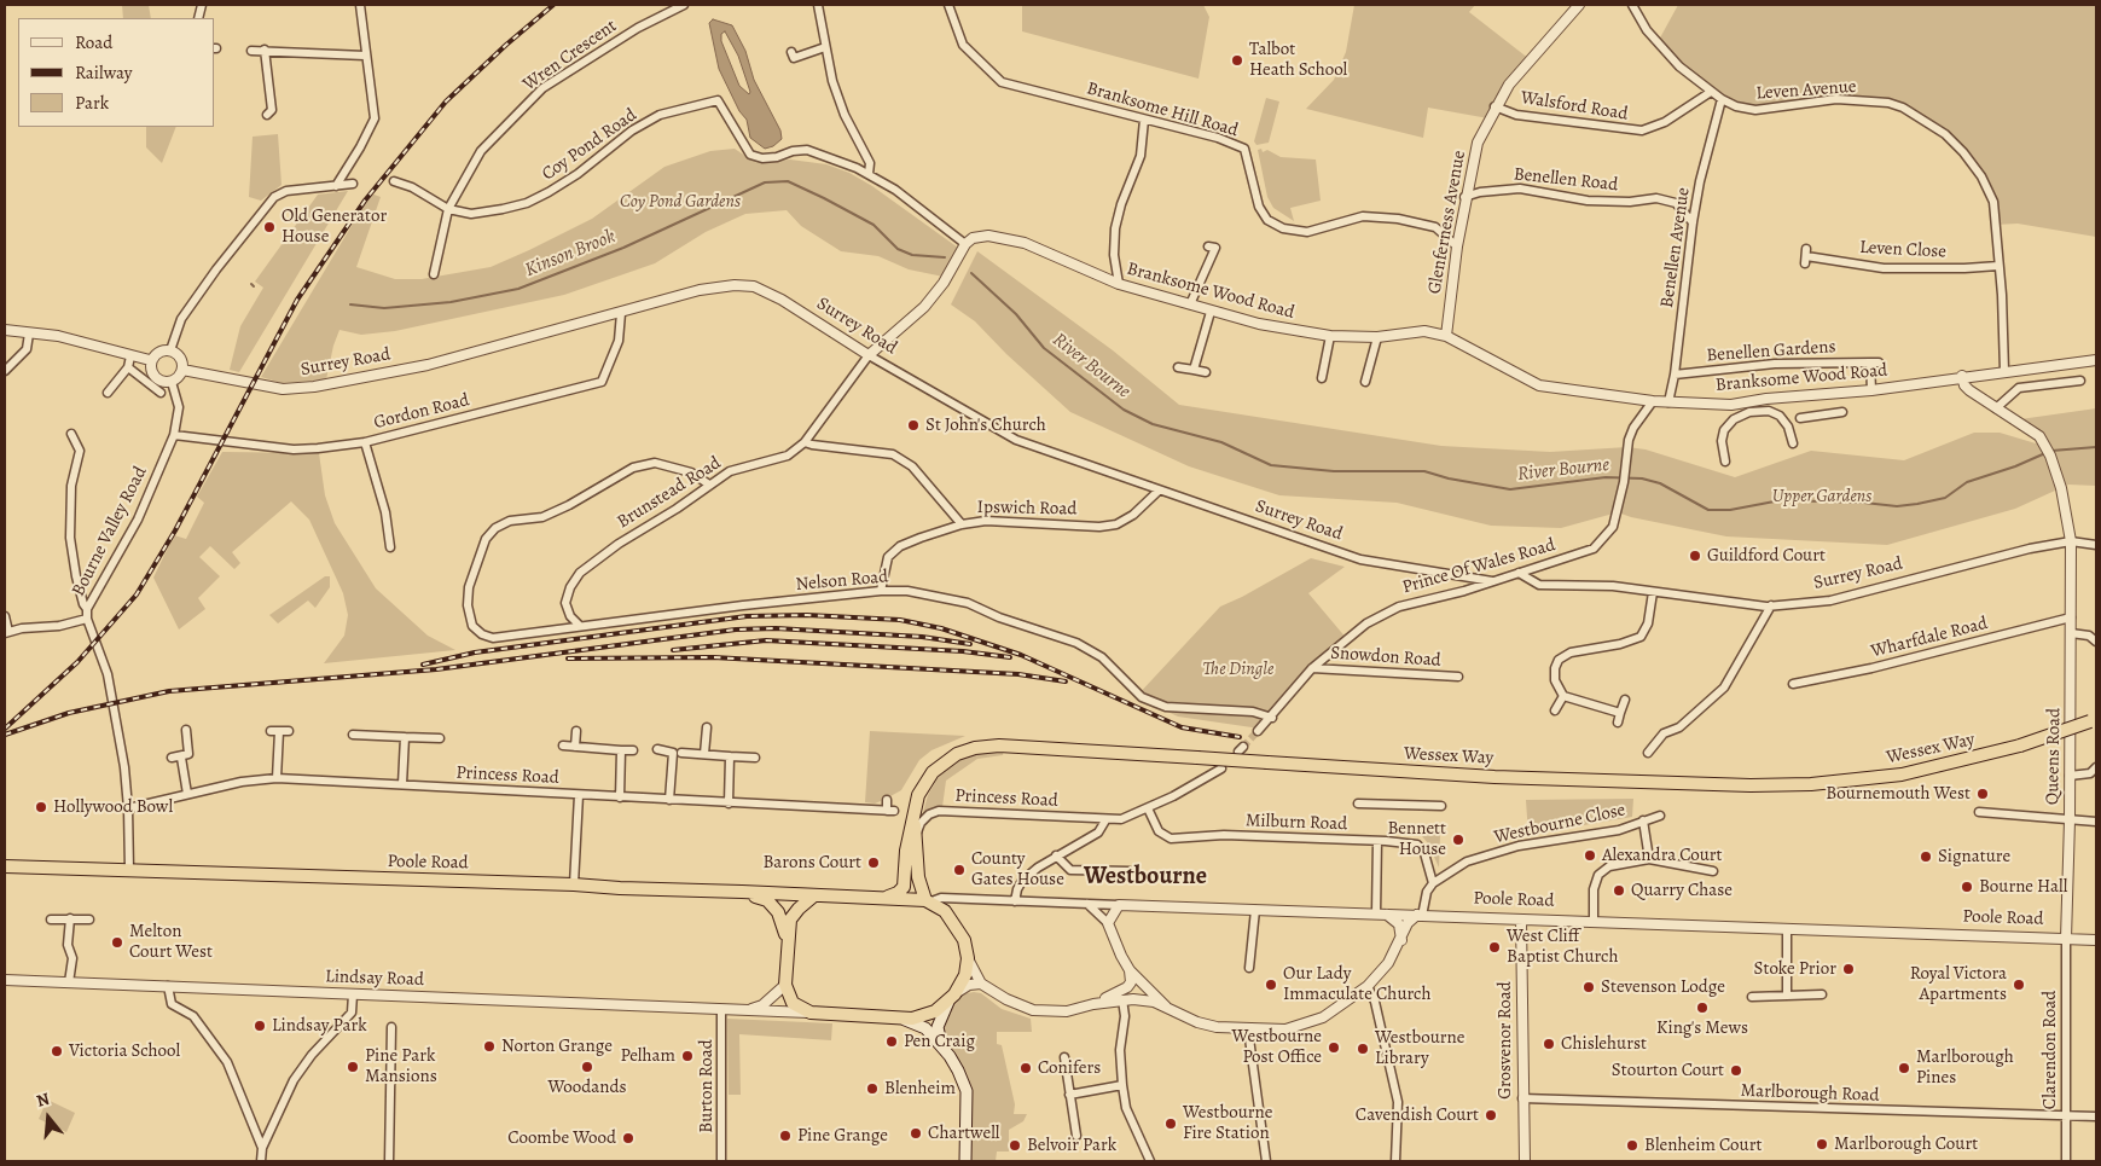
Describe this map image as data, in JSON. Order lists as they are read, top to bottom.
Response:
{
  "streets": {
    "highway": ["Wessex Way", "Poole Road"],
    "street": [
      "Wren Crescent",
      "Leven Avenue",
      "Walsford Road",
      "Branksome Hill Road",
      "Coy Pond Road",
      "Benellen Road",
      "Glenferness Avenue",
      "Benellen Avenue",
      "Leven Close",
      "Branksome Wood Road",
      "Surrey Road",
      "Benellen Gardens",
      "Gordon Road",
      "Brunstead Road",
      "Ipswich Road",
      "Bourne Valley Road",
      "Prince Of Wales Road",
      "Nelson Road",
      "Wharfdale Road",
      "Snowdon Road",
      "Queens Road",
      "Princess Road",
      "Milburn Road",
      "Westbourne Close",
      "Lindsay Road",
      "Grosvenor Road",
      "Clarendon Road",
      "Burton Road",
      "Marlborough Road"
    ]
  },
  "crossings": [
    ["Wren Crescent", "Coy Pond Road"],
    ["Leven Avenue", "Walsford Road"],
    ["Leven Avenue", "Benellen Avenue"],
    ["Leven Avenue", "Leven Close"],
    ["Leven Avenue", "Branksome Wood Road"],
    ["Walsford Road", "Glenferness Avenue"],
    ["Branksome Hill Road", "Glenferness Avenue"],
    ["Coy Pond Road", "Branksome Wood Road"],
    ["Benellen Road", "Glenferness Avenue"],
    ["Benellen Road", "Benellen Avenue"],
    ["Glenferness Avenue", "Branksome Wood Road"],
    ["Benellen Avenue", "Branksome Wood Road"],
    ["Benellen Avenue", "Benellen Gardens"],
    ["Branksome Wood Road", "Prince Of Wales Road"],
    ["Branksome Wood Road", "Queens Road"],
    ["Surrey Road", "Gordon Road"],
    ["Surrey Road", "Brunstead Road"],
    ["Surrey Road", "Ipswich Road"],
    ["Surrey Road", "Bourne Valley Road"],
    ["Surrey Road", "Prince Of Wales Road"],
    ["Surrey Road", "Queens Road"],
    ["Gordon Road", "Bourne Valley Road"],
    ["Brunstead Road", "Nelson Road"],
    ["Ipswich Road", "Nelson Road"],
    ["Bourne Valley Road", "Princess Road"],
    ["Bourne Valley Road", "Poole Road"],
    ["Prince Of Wales Road", "Nelson Road"],
    ["Prince Of Wales Road", "Snowdon Road"],
    ["Wharfdale Road", "Queens Road"],
    ["Wessex Way", "Poole Road"],
    ["Wessex Way", "Lindsay Road"],
    ["Queens Road", "Poole Road"],
    ["Queens Road", "Clarendon Road"],
    ["Milburn Road", "Westbourne Close"],
    ["Poole Road", "Lindsay Road"],
    ["Poole Road", "Grosvenor Road"],
    ["Poole Road", "Clarendon Road"],
    ["Lindsay Road", "Burton Road"],
    ["Grosvenor Road", "Marlborough Road"],
    ["Clarendon Road", "Marlborough Road"]
  ],
  "districts": ["Westbourne"],
  "water": ["Kinson Brook", "River Bourne"],
  "parks": ["Coy Pond Gardens", "Upper Gardens", "The Dingle"],
  "places": [
    "Talbot Heath School",
    "Old Generator House",
    "St John's Church",
    "Guildford Court",
    "Bournemouth West",
    "Hollywood Bowl",
    "Bennett House",
    "Alexandra Court",
    "Signature",
    "Barons Court",
    "County Gates House",
    "Bourne Hall",
    "Quarry Chase",
    "Melton Court West",
    "West Cliff Baptist Church",
    "Stoke Prior",
    "Our Lady Immaculate Church",
    "Royal Victora Apartments",
    "Stevenson Lodge",
    "King's Mews",
    "Lindsay Park",
    "Pen Craig",
    "Chislehurst",
    "Norton Grange",
    "Westbourne Post Office",
    "Westbourne Library",
    "Victoria School",
    "Pelham",
    "Pine Park Mansions",
    "Woodands",
    "Conifers",
    "Marlborough Pines",
    "Stourton Court",
    "Blenheim",
    "Cavendish Court",
    "Westbourne Fire Station",
    "Chartwell",
    "Pine Grange",
    "Coombe Wood",
    "Marlborough Court",
    "Belvoir Park",
    "Blenheim Court"
  ],
  "legend": ["Road", "Railway", "Park"],
  "north": "top"
}
